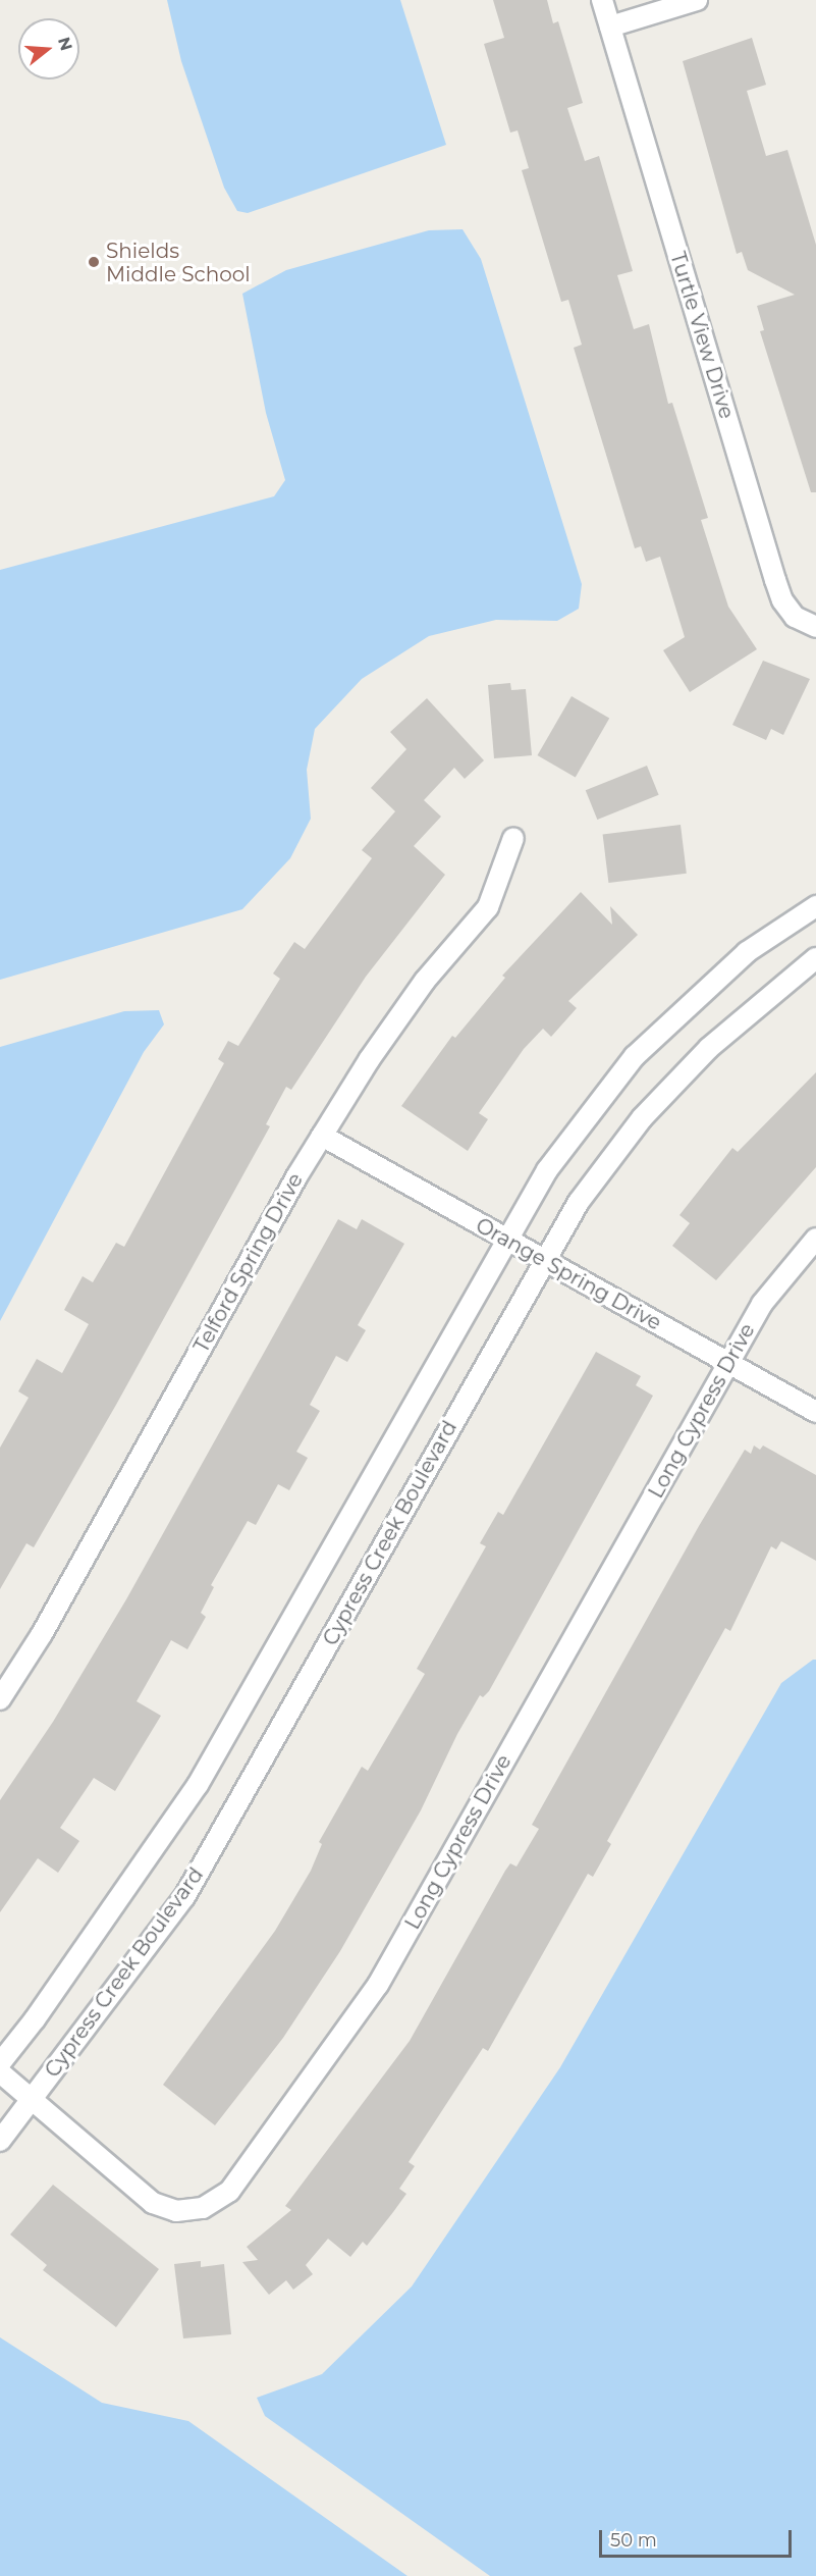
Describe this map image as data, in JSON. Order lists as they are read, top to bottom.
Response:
{
  "streets": {
    "street": [
      "Turtle View Drive",
      "Telford Spring Drive",
      "Orange Spring Drive",
      "Long Cypress Drive",
      "Cypress Creek Boulevard"
    ]
  },
  "crossings": [
    ["Telford Spring Drive", "Orange Spring Drive"],
    ["Orange Spring Drive", "Long Cypress Drive"],
    ["Orange Spring Drive", "Cypress Creek Boulevard"],
    ["Long Cypress Drive", "Cypress Creek Boulevard"]
  ],
  "places": ["Shields Middle School"],
  "scale_bar": "50 m",
  "north": "right"
}
